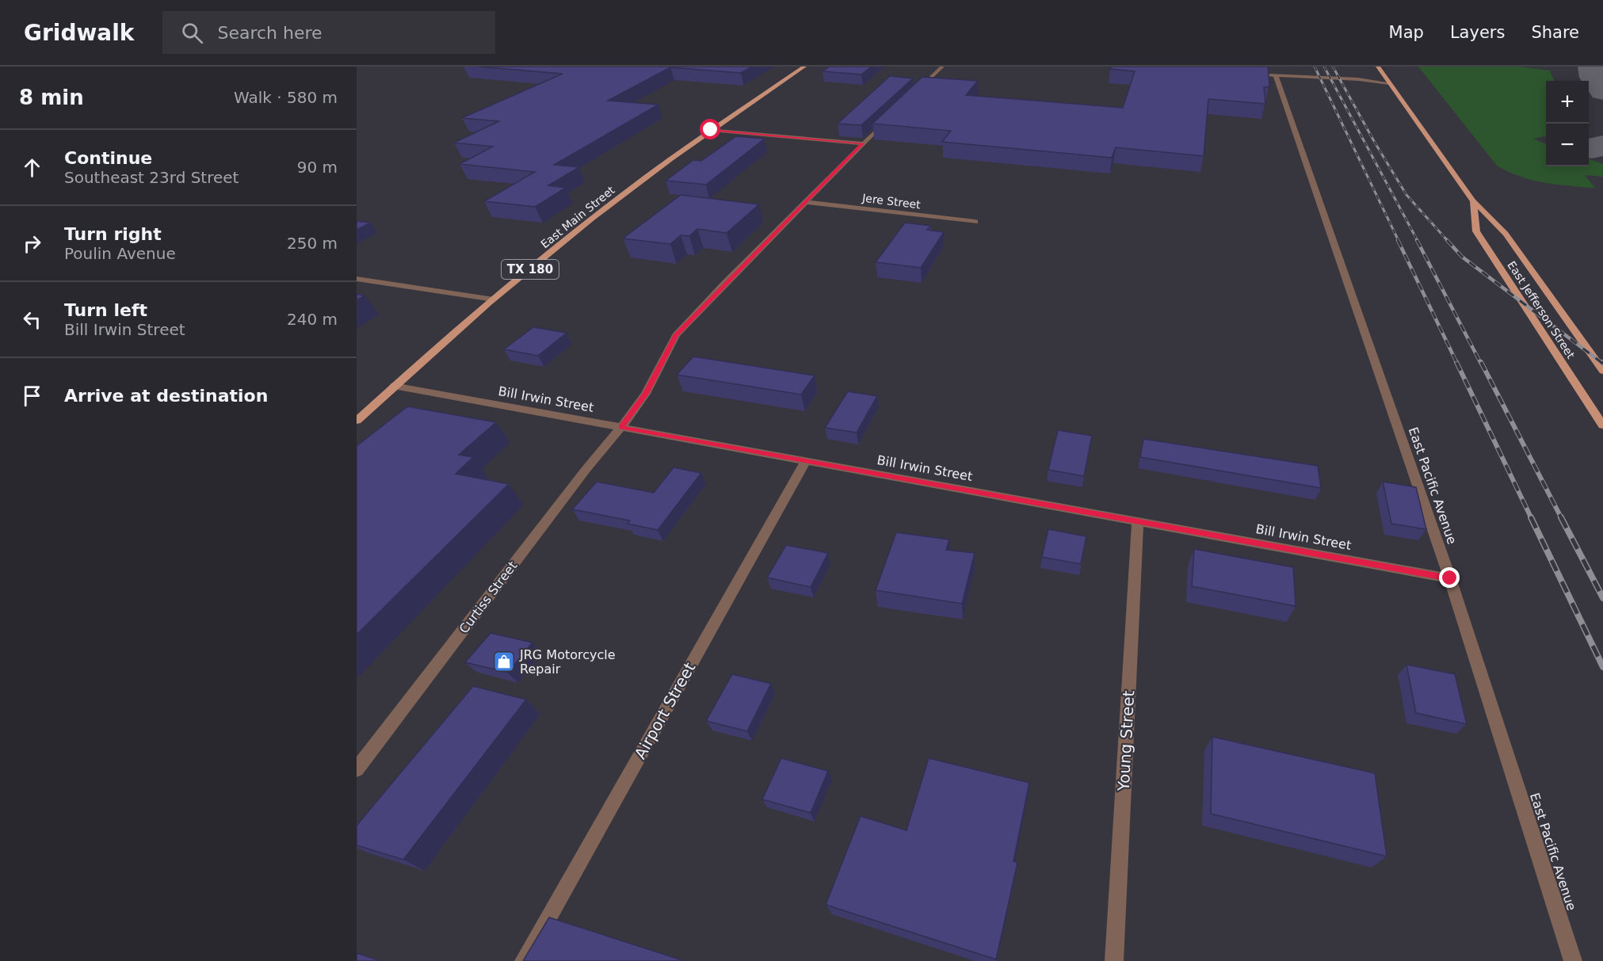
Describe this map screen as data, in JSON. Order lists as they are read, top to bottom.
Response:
{
  "streets": {
    "main road": ["East Main Street", "TX 180", "East Jefferson Street"],
    "street": [
      "Jere Street",
      "Bill Irwin Street",
      "East Pacific Avenue",
      "Curtiss Street",
      "Airport Street",
      "Young Street"
    ]
  },
  "crossings": [
    ["Jere Street", "Curtiss Street"],
    ["East Main Street", "Bill Irwin Street"],
    ["Bill Irwin Street", "East Pacific Avenue"],
    ["Bill Irwin Street", "Curtiss Street"],
    ["Bill Irwin Street", "Airport Street"],
    ["Bill Irwin Street", "Young Street"]
  ],
  "places": {
    "shop": ["JRG Motorcycle Repair"]
  },
  "page": {
    "header": "Gridwalk",
    "search": "Search here",
    "nav": ["Map", "Layers", "Share"],
    "heading": ["8 min", "Walk · 580 m"],
    "map_buttons": ["+", "−"],
    "list": [
      ["Continue", "Southeast 23rd Street", "90 m"],
      ["Turn right", "Poulin Avenue", "250 m"],
      ["Turn left", "Bill Irwin Street", "240 m"],
      "Arrive at destination"
    ]
  }
}
